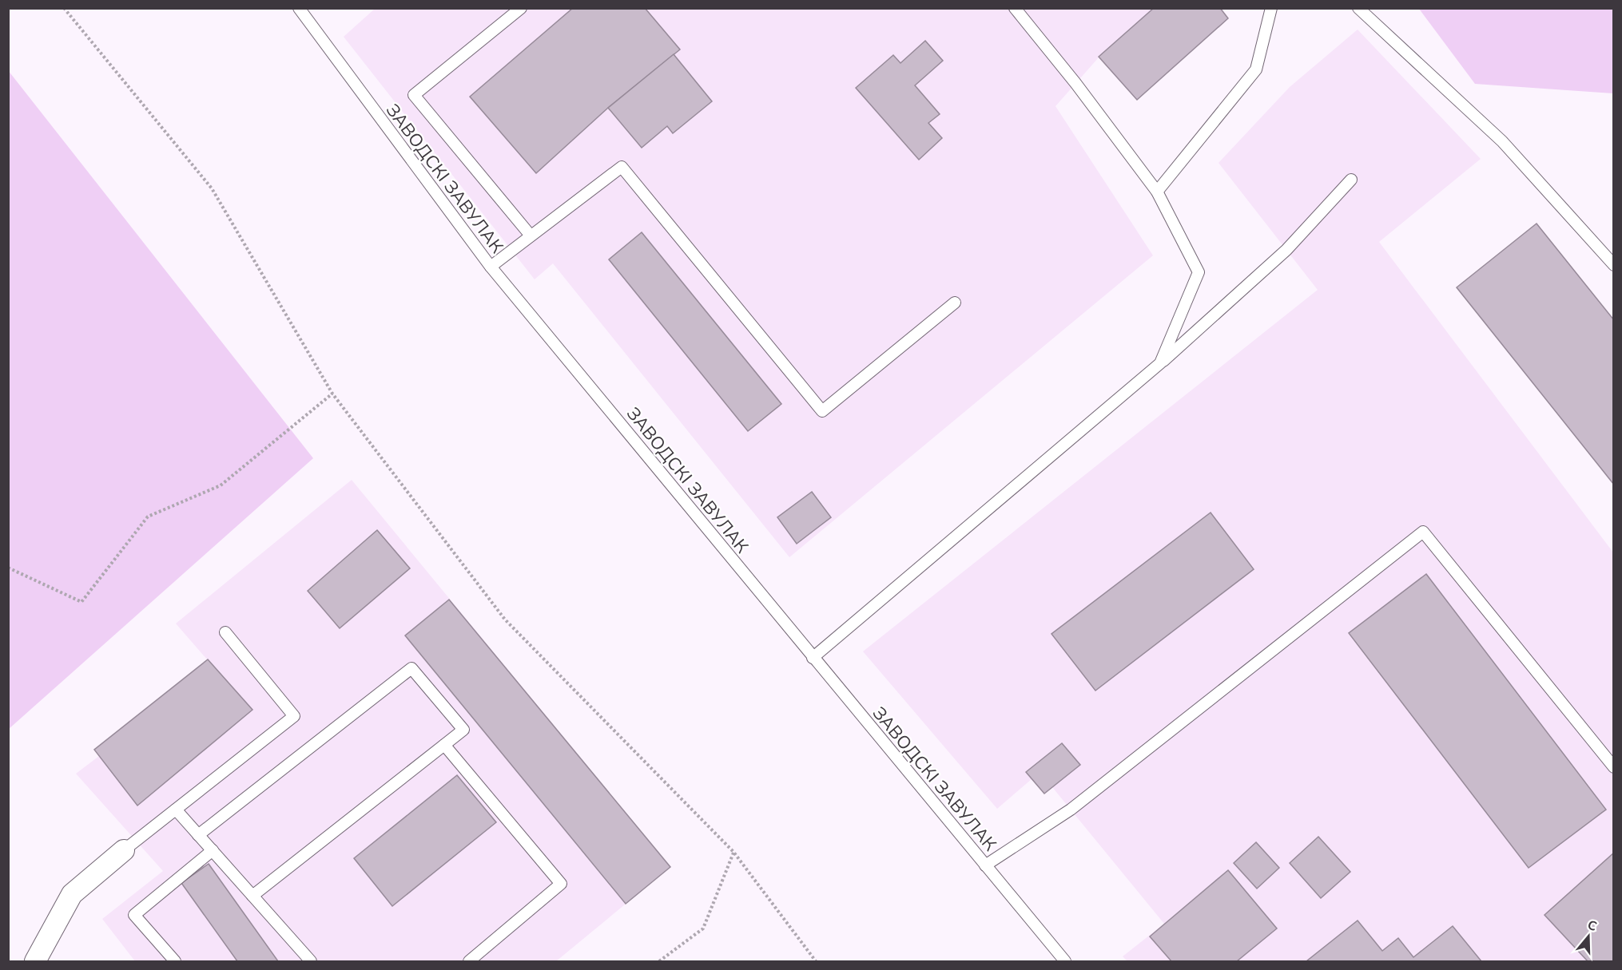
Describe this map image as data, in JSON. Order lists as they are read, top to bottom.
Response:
{
  "streets": {
    "lane": ["ЗАВОДСКІ ЗАВУЛАК"]
  },
  "north": "top"
}
